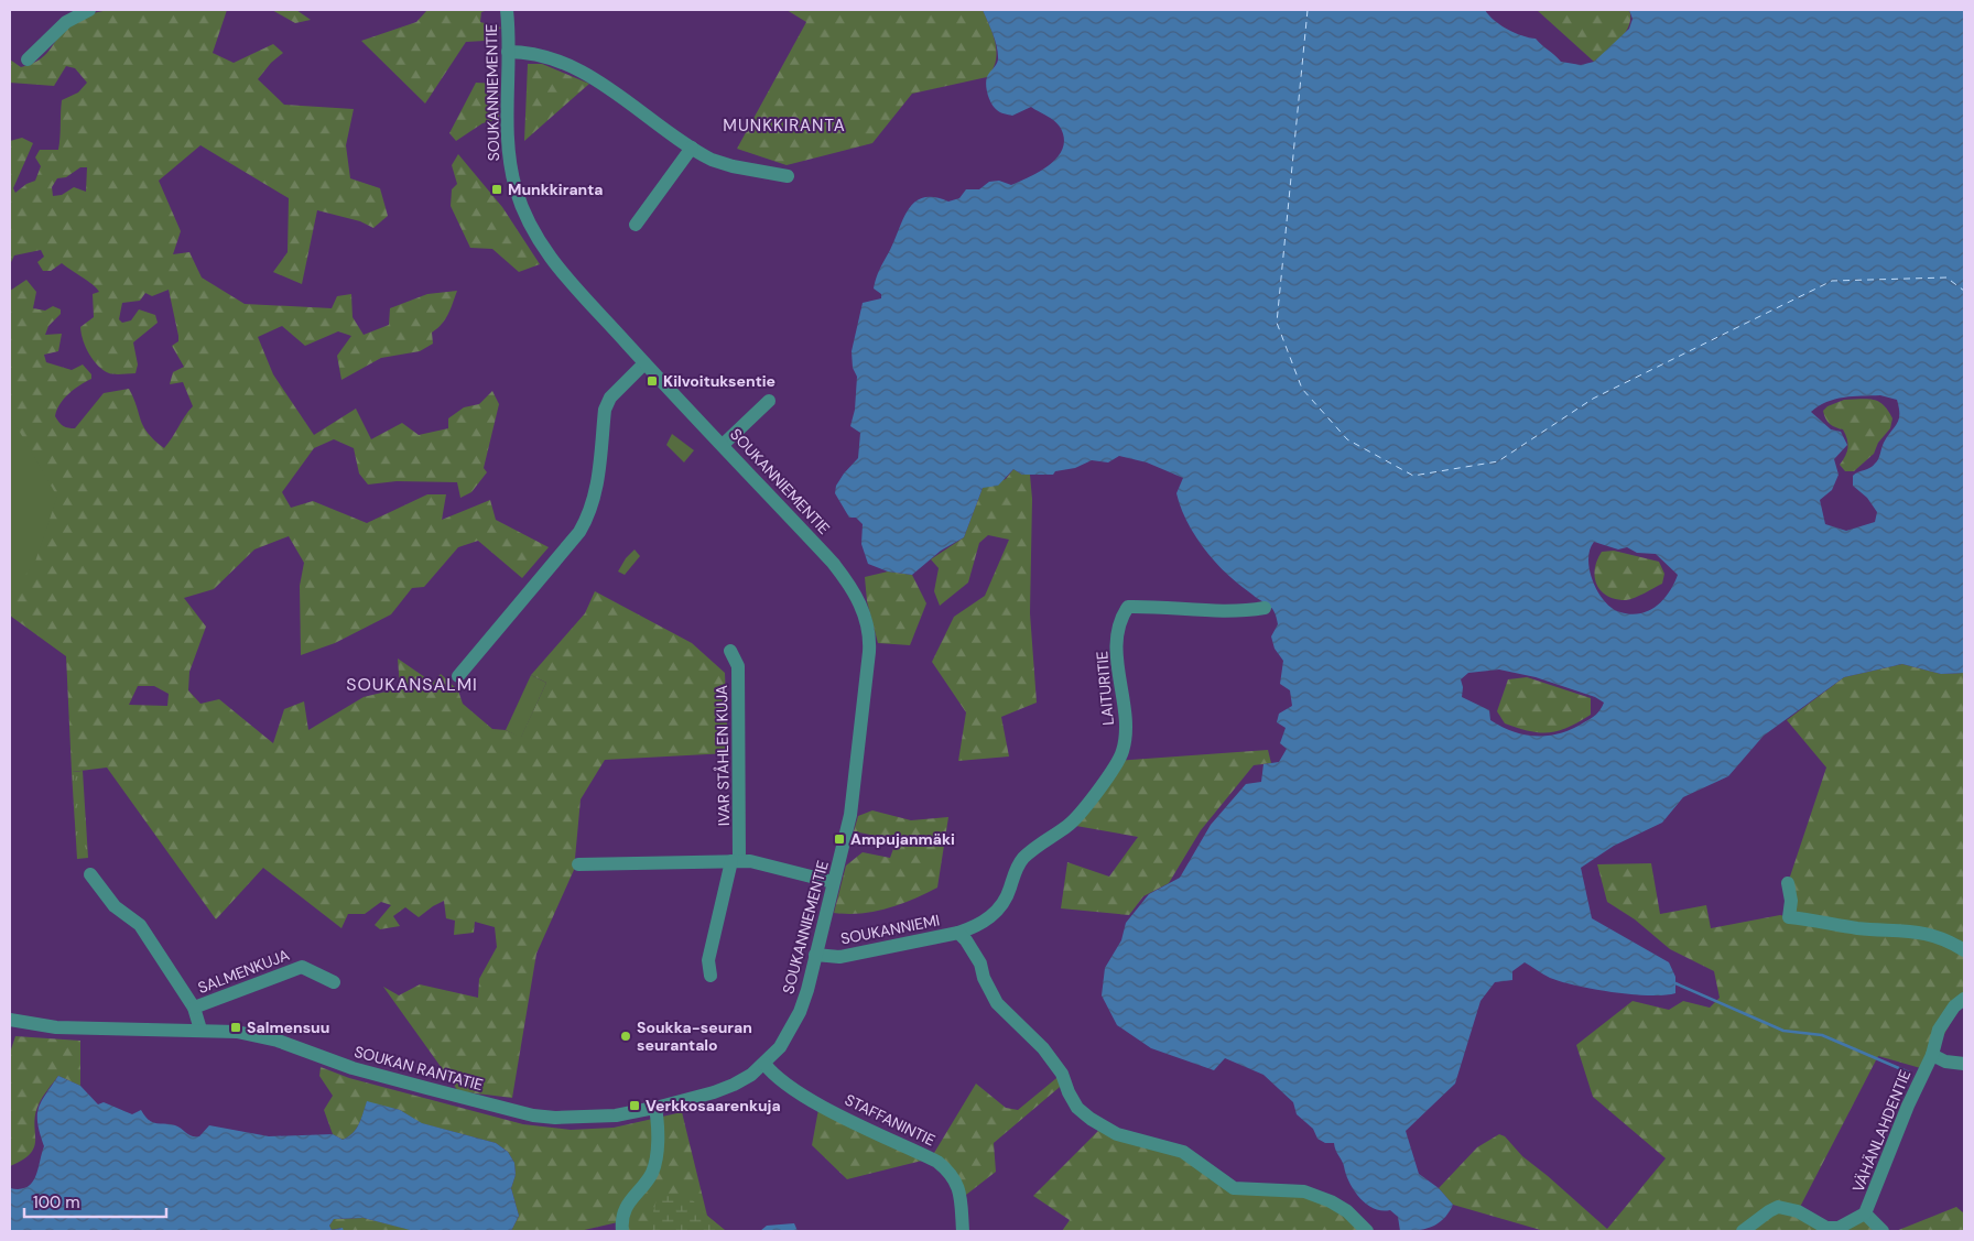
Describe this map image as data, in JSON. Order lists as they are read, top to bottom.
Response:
{
  "streets": {
    "street": [
      "SOUKANNIEMENTIE",
      "LAITURITIE",
      "IVAR STÅHLEN KUJA",
      "SOUKANNIEMI",
      "SALMENKUJA",
      "SOUKAN RANTATIE",
      "STAFFANINTIE",
      "VÄHÄNLAHDENTIE"
    ]
  },
  "crossings": [
    ["SOUKANNIEMENTIE", "SOUKANNIEMI"],
    ["SOUKANNIEMENTIE", "SOUKAN RANTATIE"],
    ["LAITURITIE", "SOUKANNIEMI"],
    ["SOUKAN RANTATIE", "STAFFANINTIE"]
  ],
  "districts": ["MUNKKIRANTA", "SOUKANSALMI"],
  "places": {
    "transit": [
      "Munkkiranta",
      "Kilvoituksentie",
      "Ampujanmäki",
      "Salmensuu",
      "Verkkosaarenkuja"
    ],
    "other": ["Soukka-seuran seurantalo"]
  },
  "scale_bar": "100 m"
}
